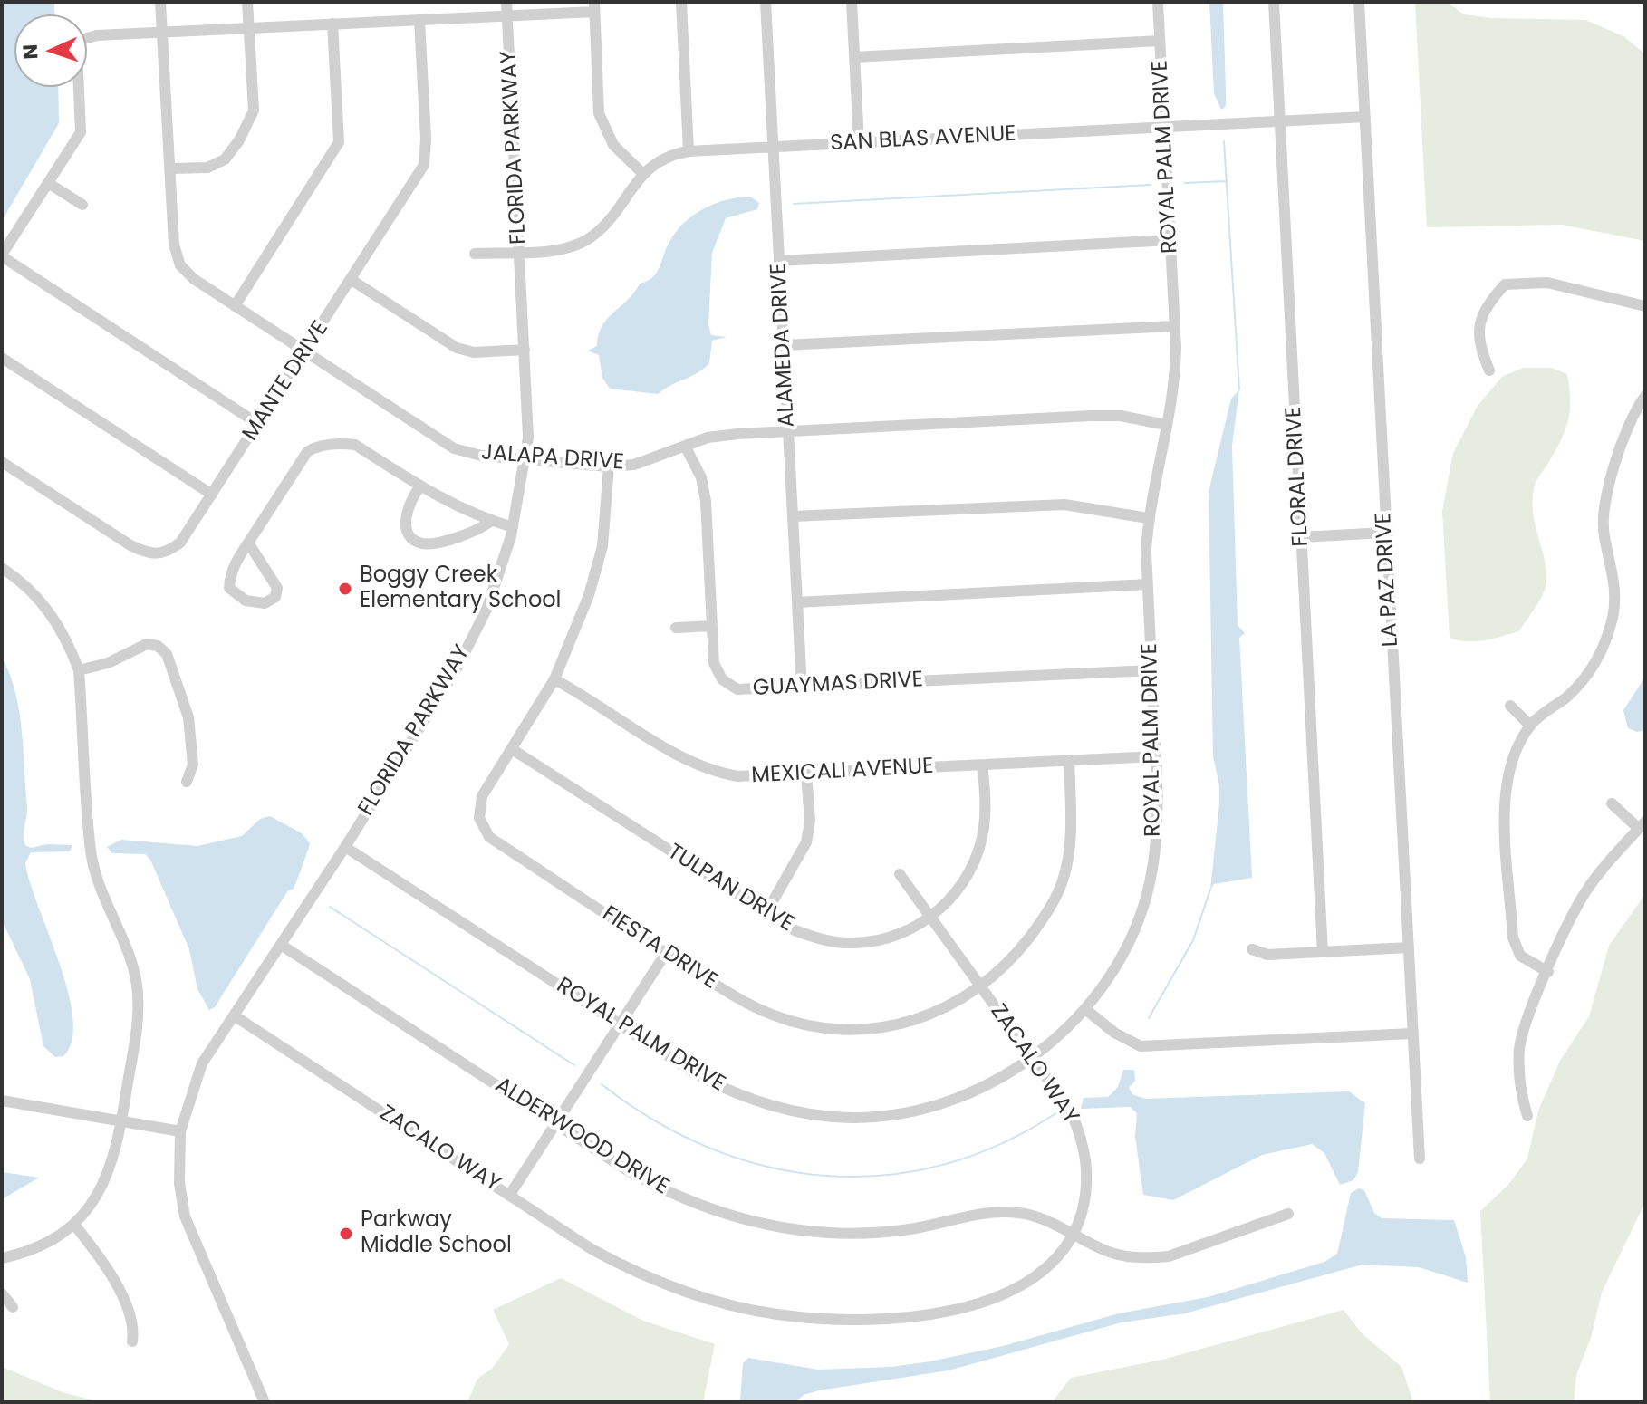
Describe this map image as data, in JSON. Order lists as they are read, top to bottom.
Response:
{
  "streets": {
    "street": [
      "SAN BLAS AVENUE",
      "FLORIDA PARKWAY",
      "ROYAL PALM DRIVE",
      "ALAMEDA DRIVE",
      "MANTE DRIVE",
      "JALAPA DRIVE",
      "FLORAL DRIVE",
      "LA PAZ DRIVE",
      "GUAYMAS DRIVE",
      "MEXICALI AVENUE",
      "TULPAN DRIVE",
      "FIESTA DRIVE",
      "ZACALO WAY",
      "ALDERWOOD DRIVE"
    ]
  },
  "crossings": [
    ["SAN BLAS AVENUE", "FLORIDA PARKWAY"],
    ["SAN BLAS AVENUE", "ROYAL PALM DRIVE"],
    ["SAN BLAS AVENUE", "ALAMEDA DRIVE"],
    ["SAN BLAS AVENUE", "FLORAL DRIVE"],
    ["SAN BLAS AVENUE", "LA PAZ DRIVE"],
    ["FLORIDA PARKWAY", "ROYAL PALM DRIVE"],
    ["FLORIDA PARKWAY", "JALAPA DRIVE"],
    ["FLORIDA PARKWAY", "ZACALO WAY"],
    ["FLORIDA PARKWAY", "ALDERWOOD DRIVE"],
    ["ROYAL PALM DRIVE", "JALAPA DRIVE"],
    ["ROYAL PALM DRIVE", "GUAYMAS DRIVE"],
    ["ROYAL PALM DRIVE", "MEXICALI AVENUE"],
    ["ROYAL PALM DRIVE", "ZACALO WAY"],
    ["ALAMEDA DRIVE", "JALAPA DRIVE"],
    ["ALAMEDA DRIVE", "GUAYMAS DRIVE"],
    ["MANTE DRIVE", "JALAPA DRIVE"],
    ["JALAPA DRIVE", "GUAYMAS DRIVE"],
    ["JALAPA DRIVE", "FIESTA DRIVE"],
    ["MEXICALI AVENUE", "TULPAN DRIVE"],
    ["MEXICALI AVENUE", "FIESTA DRIVE"],
    ["TULPAN DRIVE", "FIESTA DRIVE"],
    ["TULPAN DRIVE", "ZACALO WAY"],
    ["FIESTA DRIVE", "ZACALO WAY"],
    ["ZACALO WAY", "ALDERWOOD DRIVE"]
  ],
  "places": ["Boggy Creek Elementary School", "Parkway Middle School"],
  "north": "left"
}
